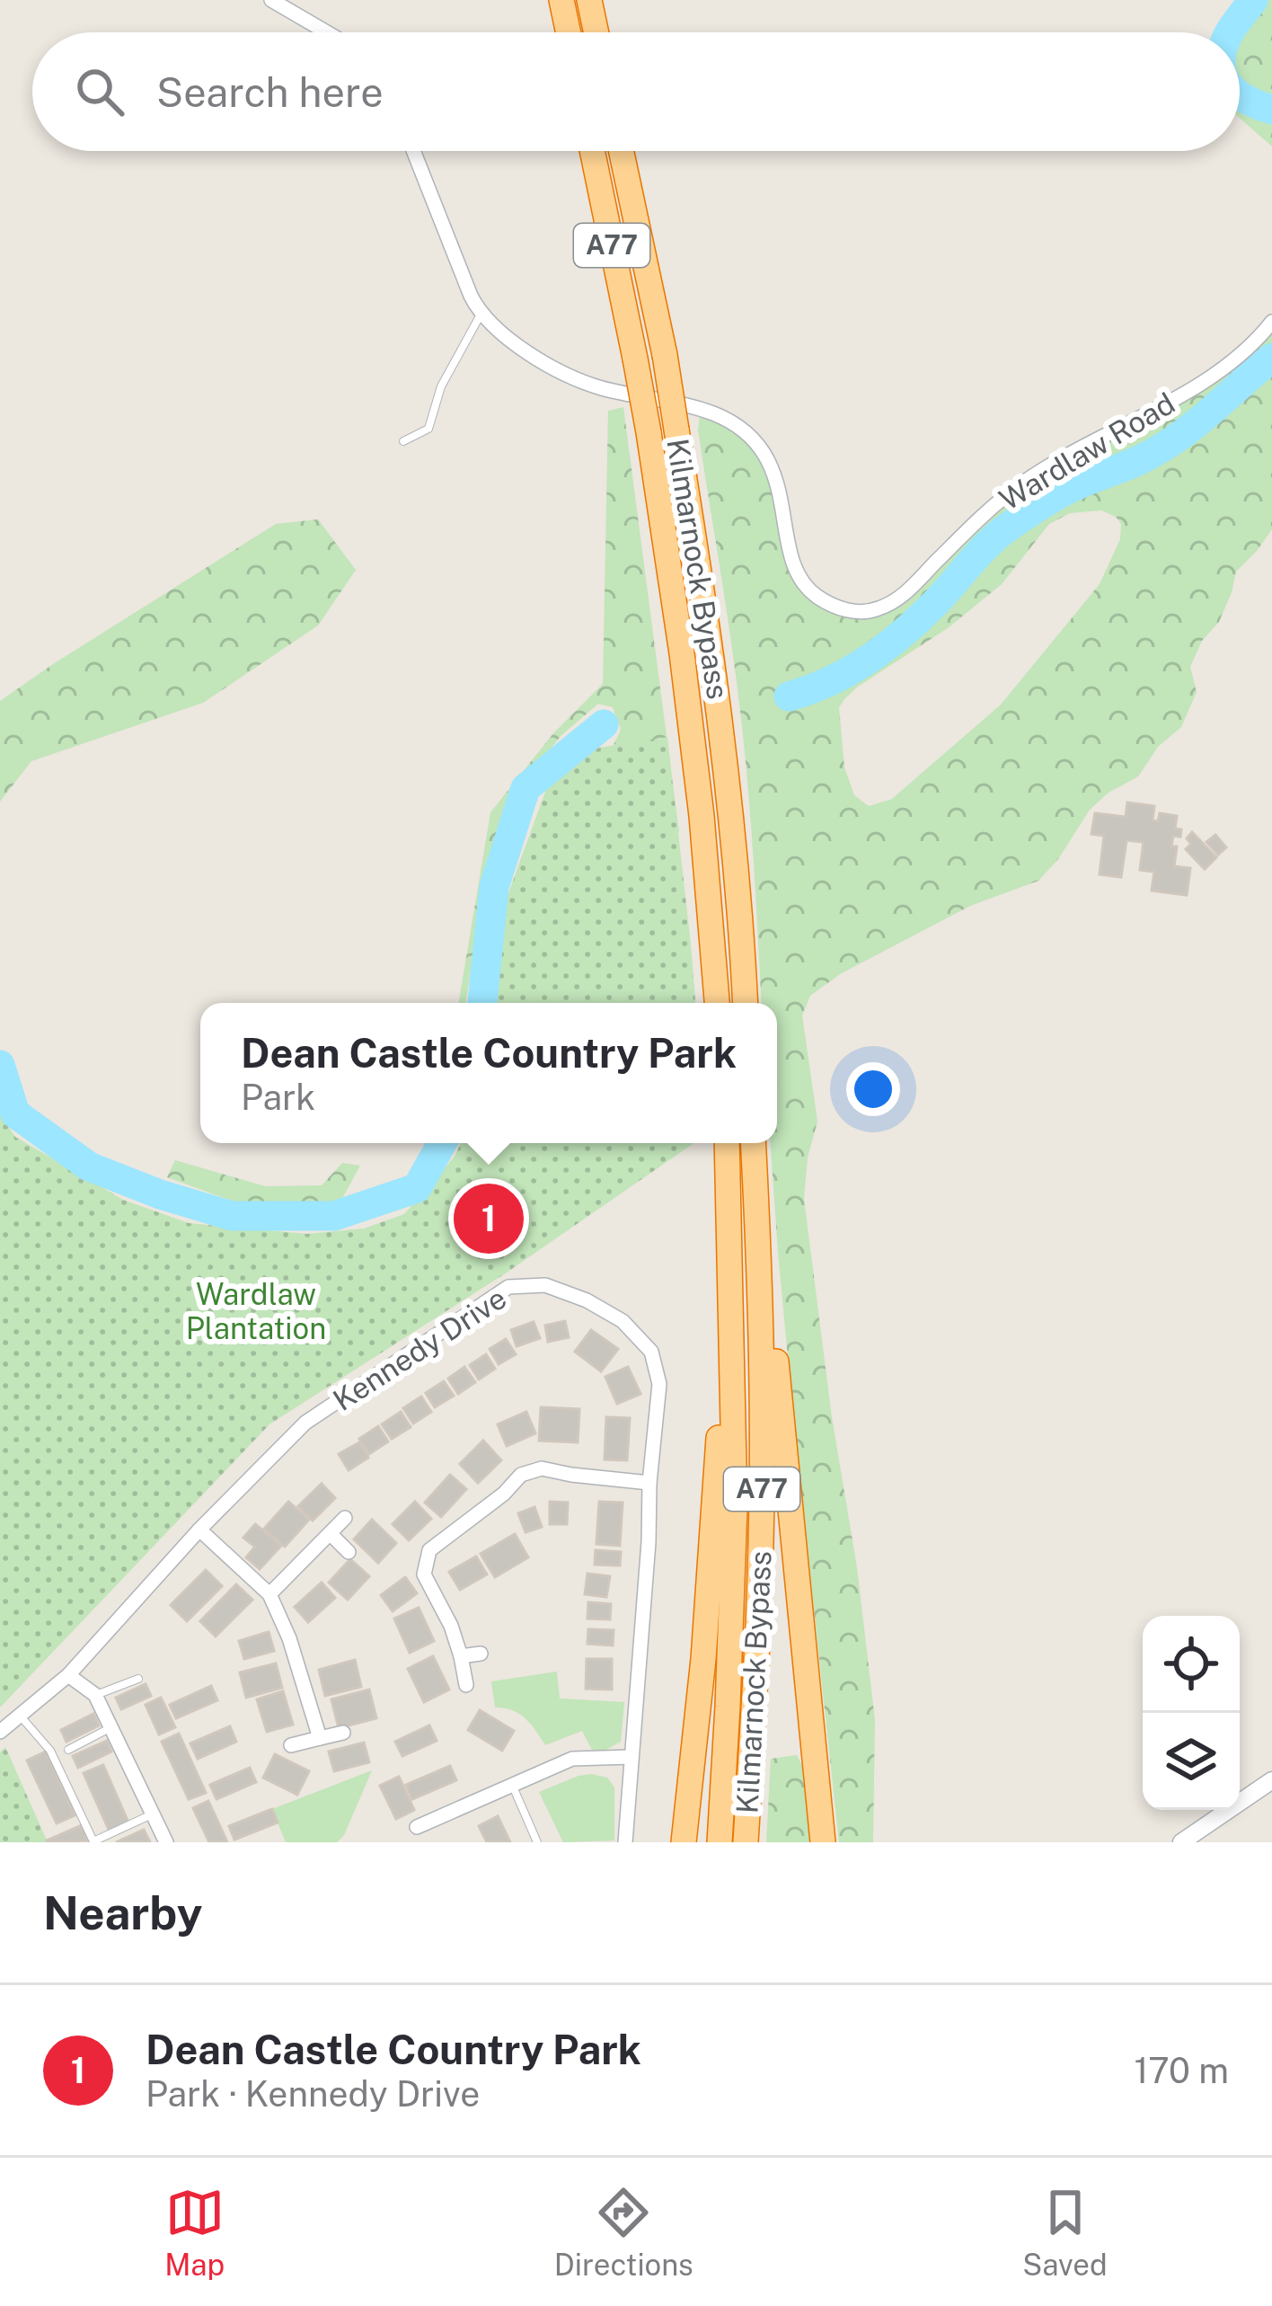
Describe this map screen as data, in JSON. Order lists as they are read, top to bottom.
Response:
{
  "streets": {
    "highway": ["A77", "Kilmarnock Bypass"],
    "street": ["Wardlaw Road", "Kennedy Drive"]
  },
  "crossings": [
    ["A77", "Kilmarnock Bypass"]
  ],
  "parks": ["Wardlaw Plantation"],
  "page": {
    "search": "Search here",
    "popup": ["Dean Castle Country Park", "Park"],
    "pins": "1",
    "heading": "Nearby",
    "list": [
      {
        "mark": "1",
        "name": "Dean Castle Country Park",
        "note": "Park · Kennedy Drive",
        "value": "170 m"
      }
    ],
    "nav": ["Map", "Directions", "Saved"]
  }
}
